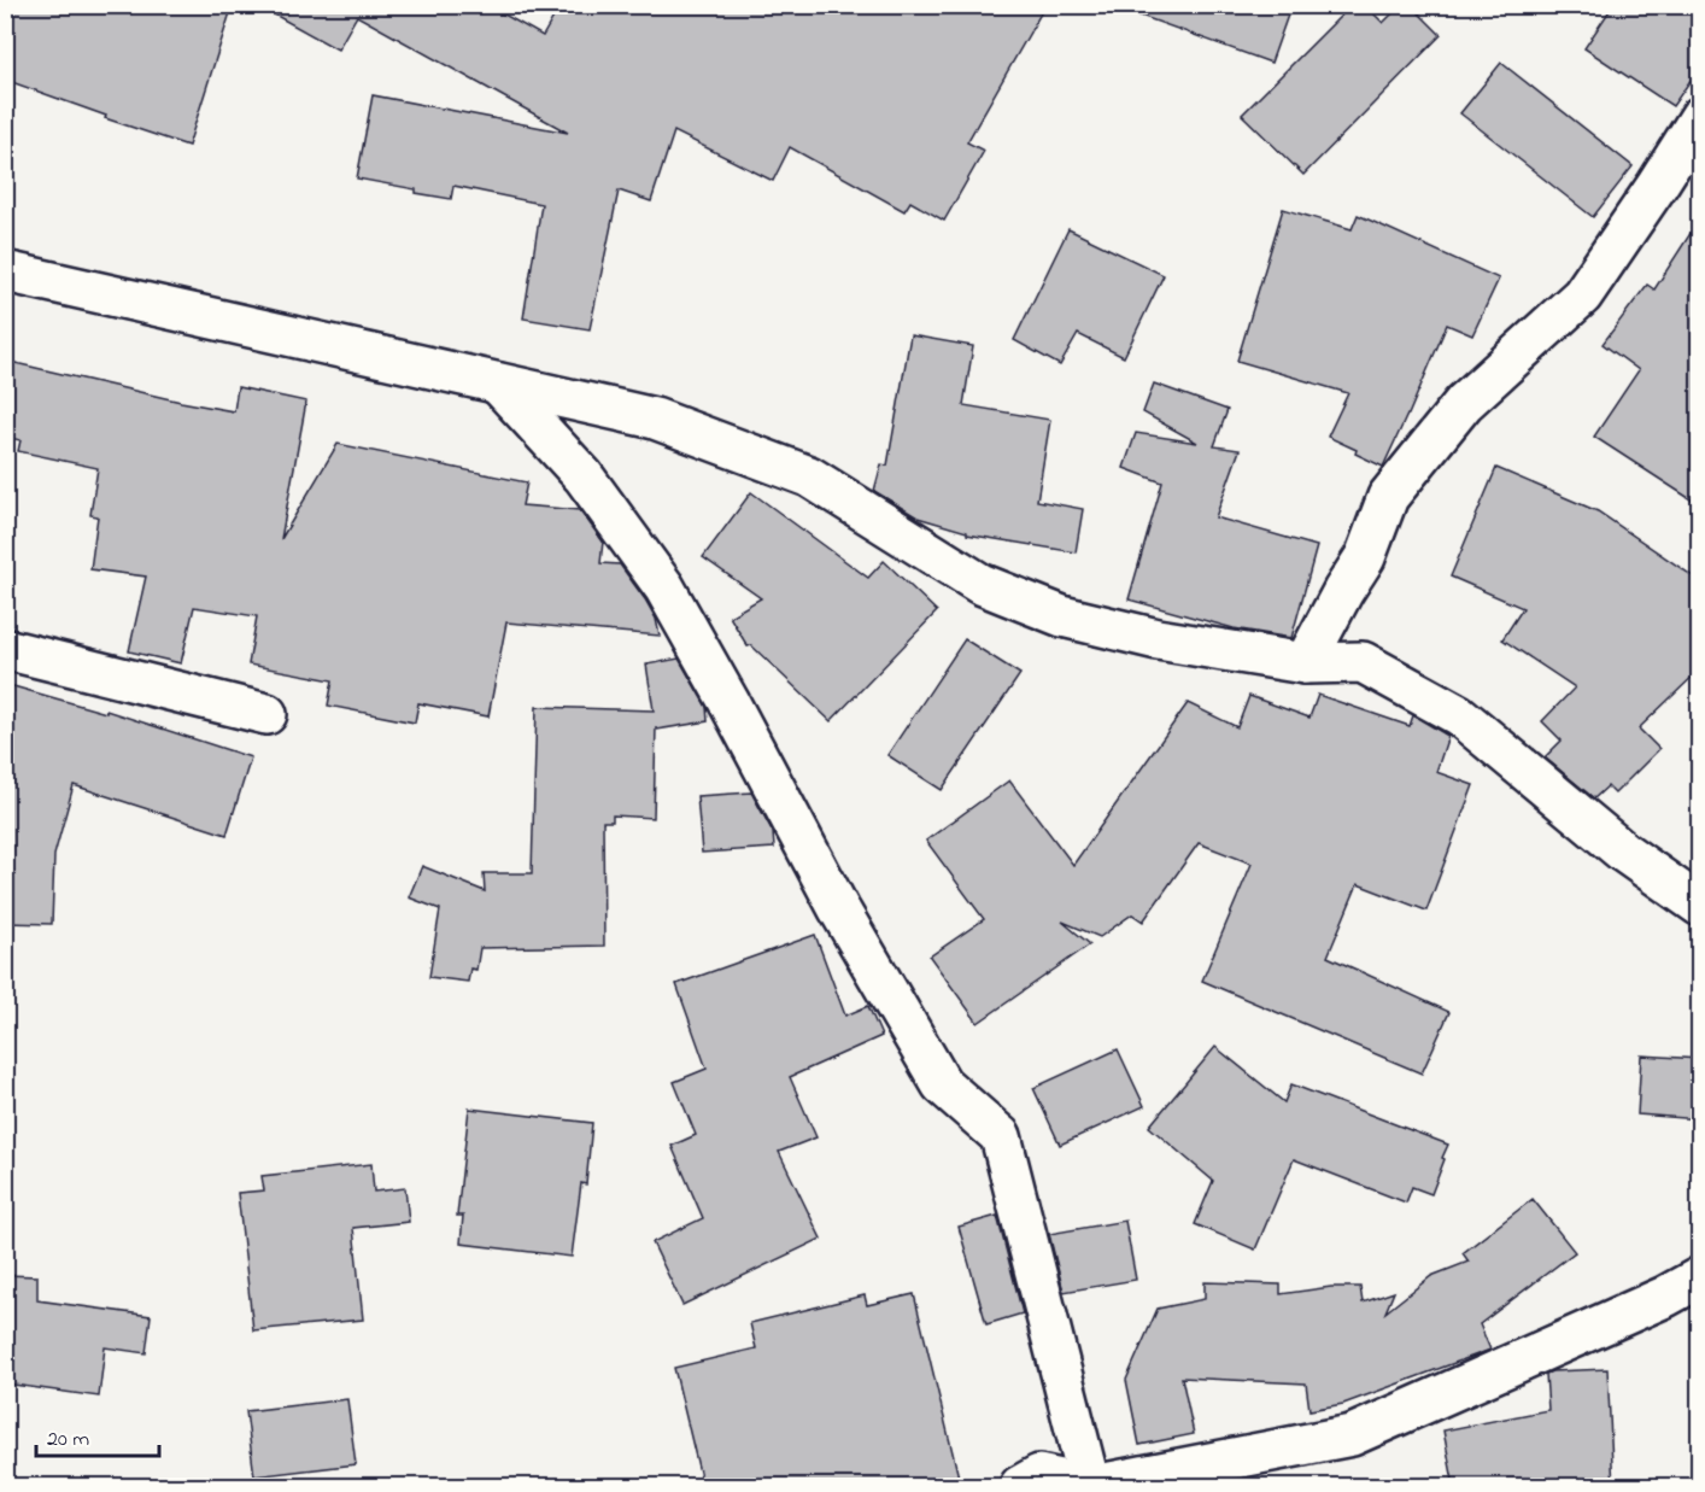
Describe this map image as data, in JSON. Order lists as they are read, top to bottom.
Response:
{
  "scale_bar": "20 m"
}
